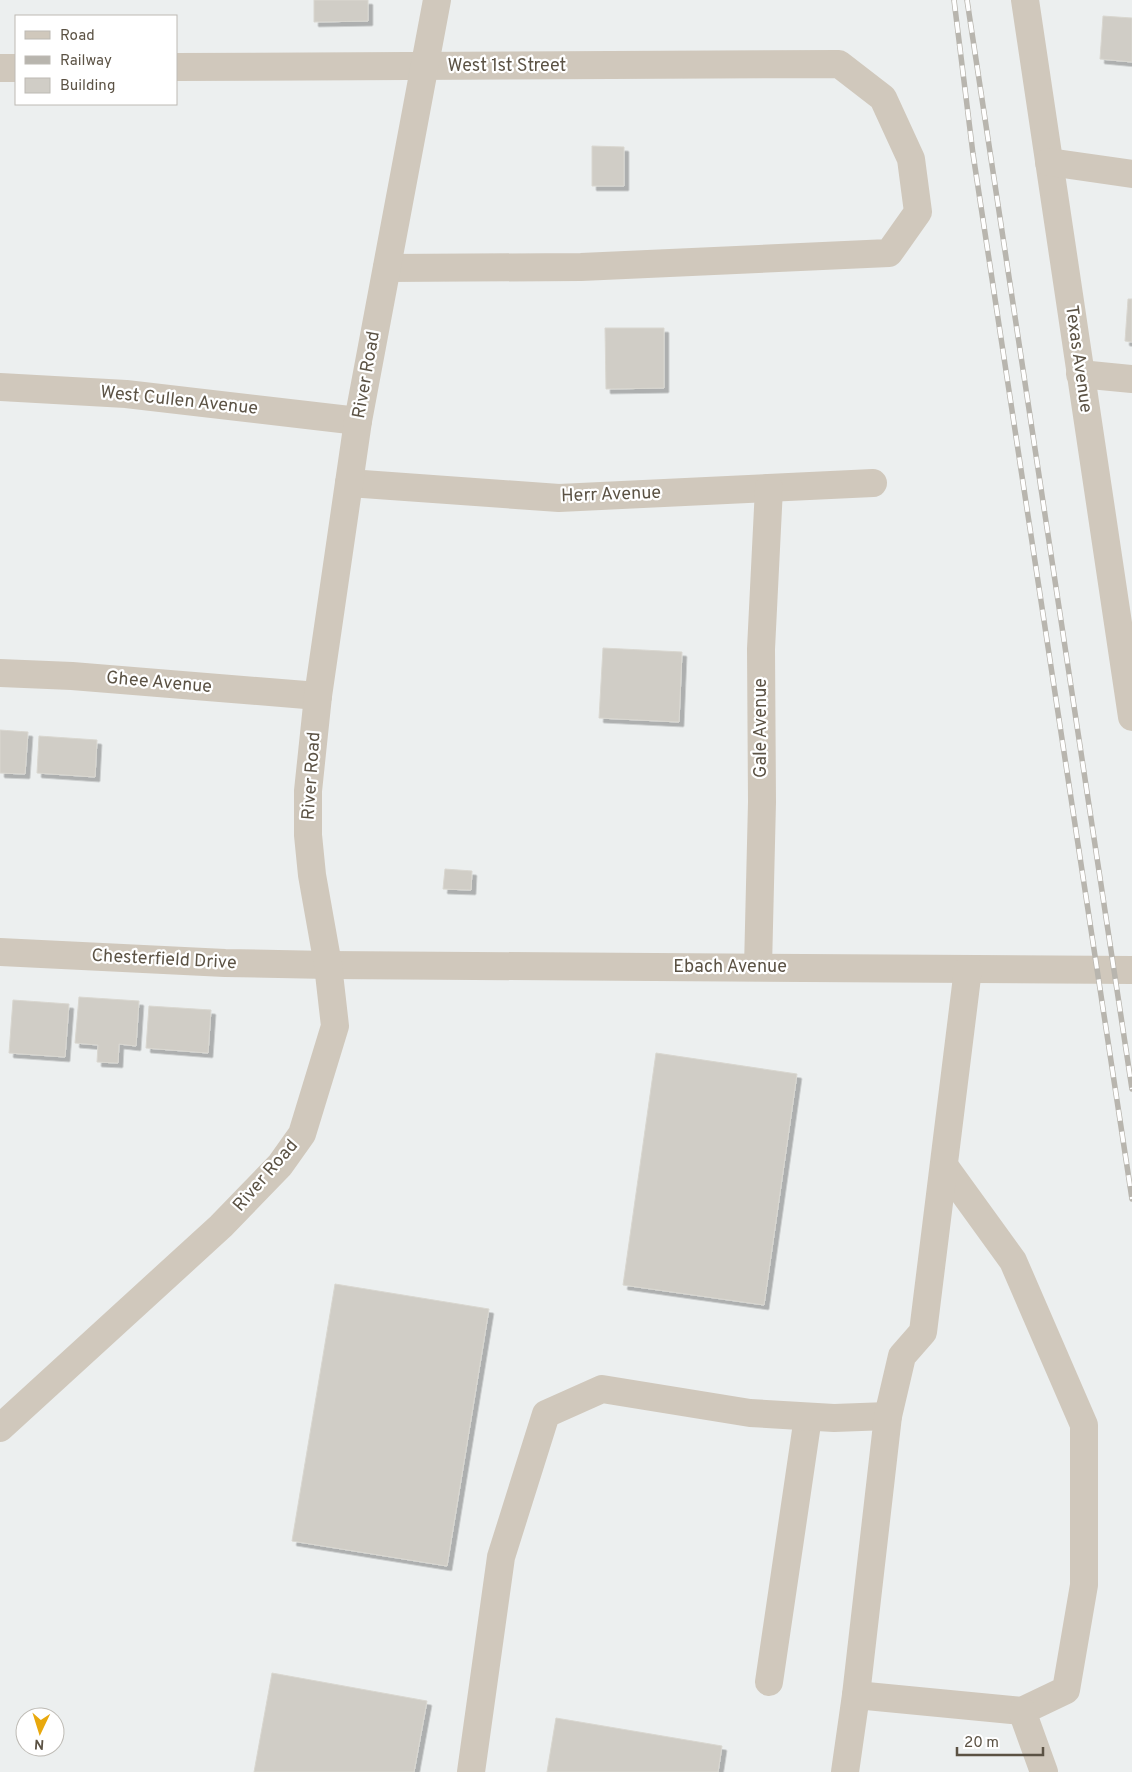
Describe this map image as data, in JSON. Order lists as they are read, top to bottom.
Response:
{
  "streets": {
    "street": [
      "West 1st Street",
      "Texas Avenue",
      "River Road",
      "West Cullen Avenue",
      "Herr Avenue",
      "Ghee Avenue",
      "Gale Avenue",
      "Chesterfield Drive",
      "Ebach Avenue"
    ]
  },
  "crossings": [
    ["West 1st Street", "River Road"],
    ["River Road", "West Cullen Avenue"],
    ["River Road", "Herr Avenue"],
    ["River Road", "Ghee Avenue"],
    ["River Road", "Chesterfield Drive"],
    ["River Road", "Ebach Avenue"],
    ["Herr Avenue", "Gale Avenue"],
    ["Gale Avenue", "Ebach Avenue"],
    ["Chesterfield Drive", "Ebach Avenue"]
  ],
  "legend": ["Road", "Railway", "Building"],
  "scale_bar": "20 m",
  "north": "bottom"
}
